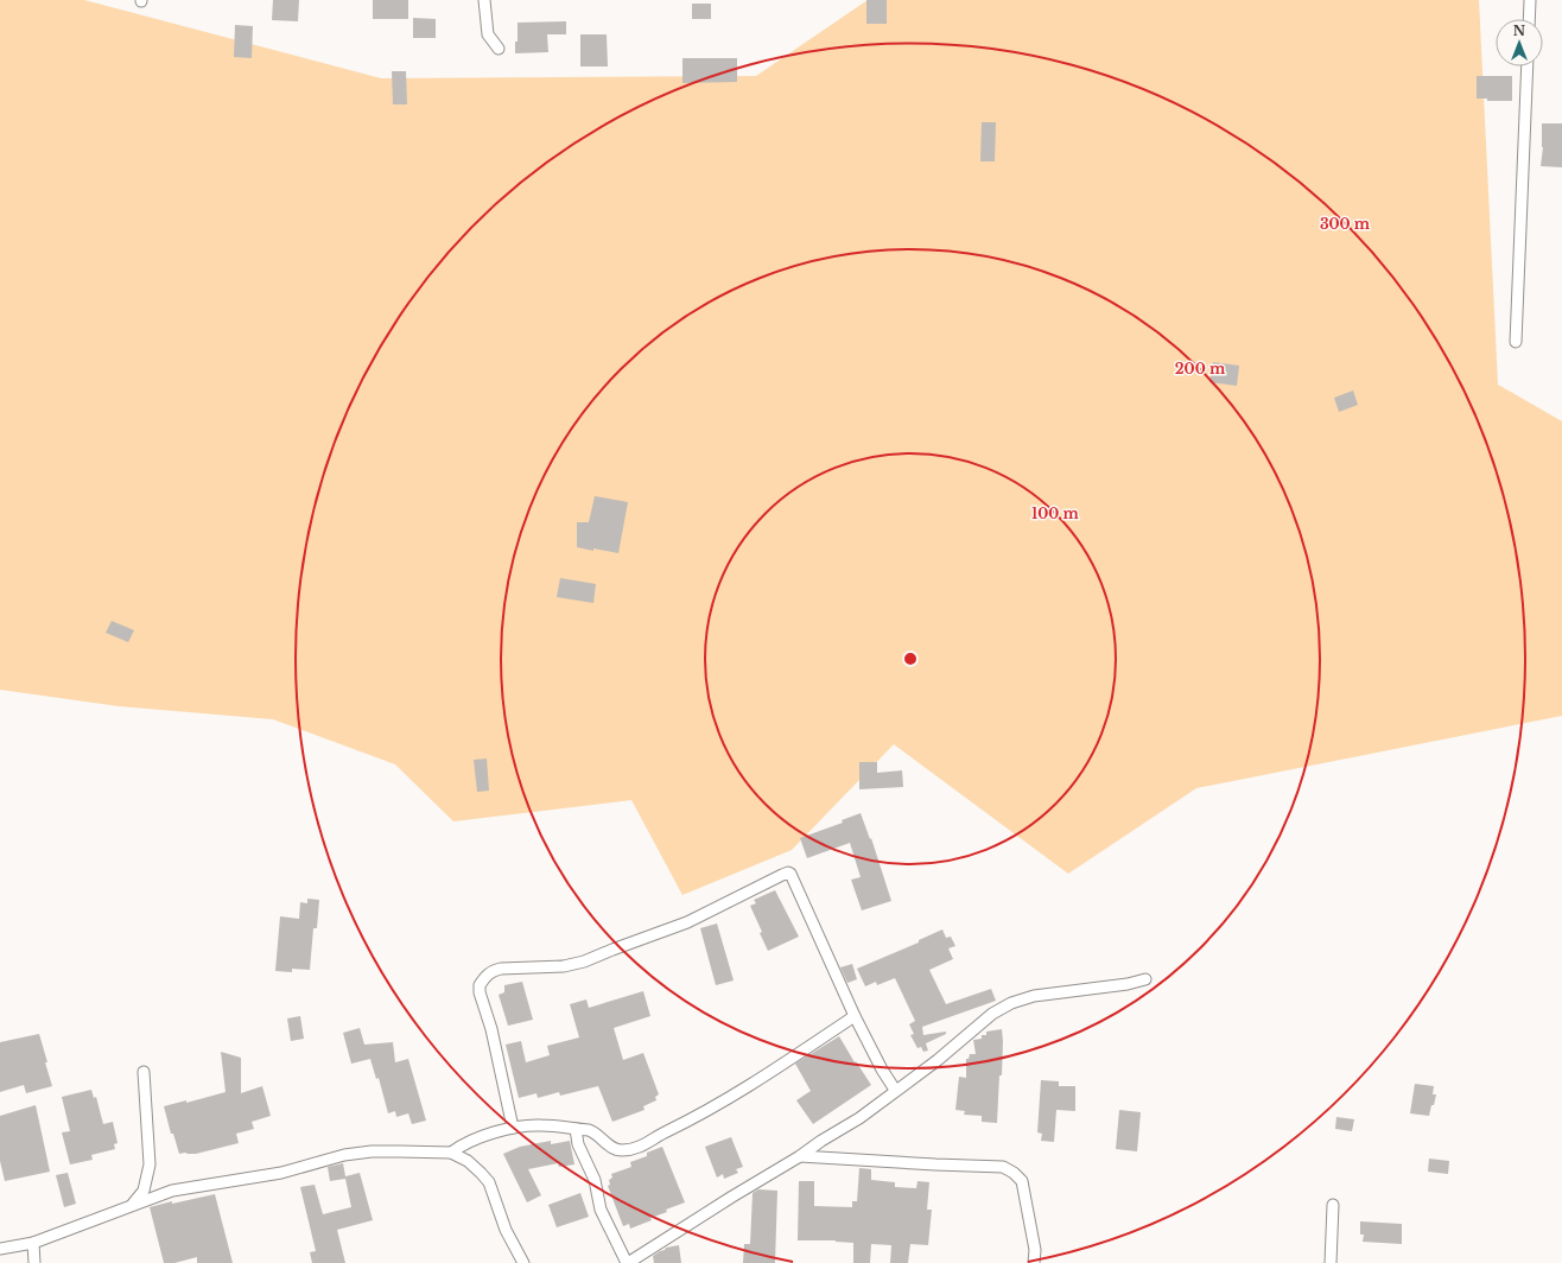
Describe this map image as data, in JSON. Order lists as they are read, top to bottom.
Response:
{
  "north": "top",
  "rings": ["300 m", "200 m", "100 m"]
}
